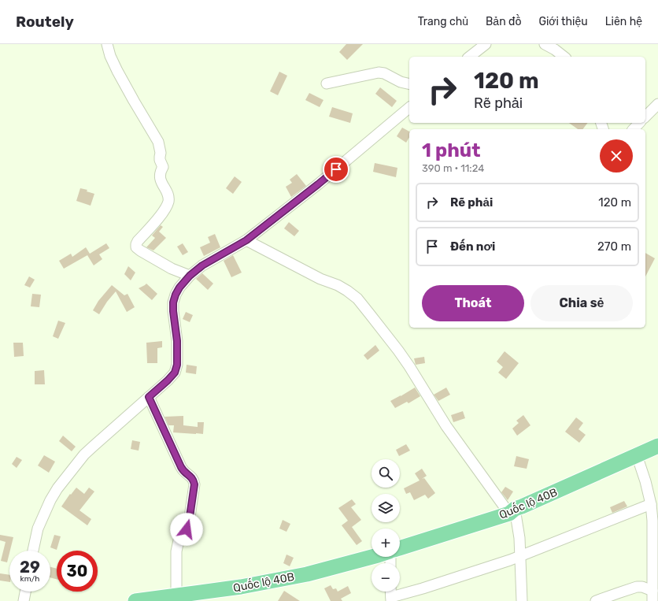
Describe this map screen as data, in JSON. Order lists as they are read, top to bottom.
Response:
{
  "streets": {
    "highway": ["Quốc lộ 40B"]
  },
  "page": {
    "header": "Routely",
    "nav": [
      "Trang chủ",
      "Bản đồ",
      "Giới thiệu",
      "Liên hệ"
    ],
    "turn": ["120 m", "Rẽ phải"],
    "heading": ["1 phút", "390 m · 11:24"],
    "list": [
      {
        "name": "Rẽ phải",
        "value": "120 m"
      },
      {
        "name": "Đến nơi",
        "value": "270 m"
      }
    ],
    "buttons": ["Thoát", "Chia sẻ"],
    "map_buttons": ["+", "−"],
    "speed": "29 km/h",
    "limit": "30"
  }
}
